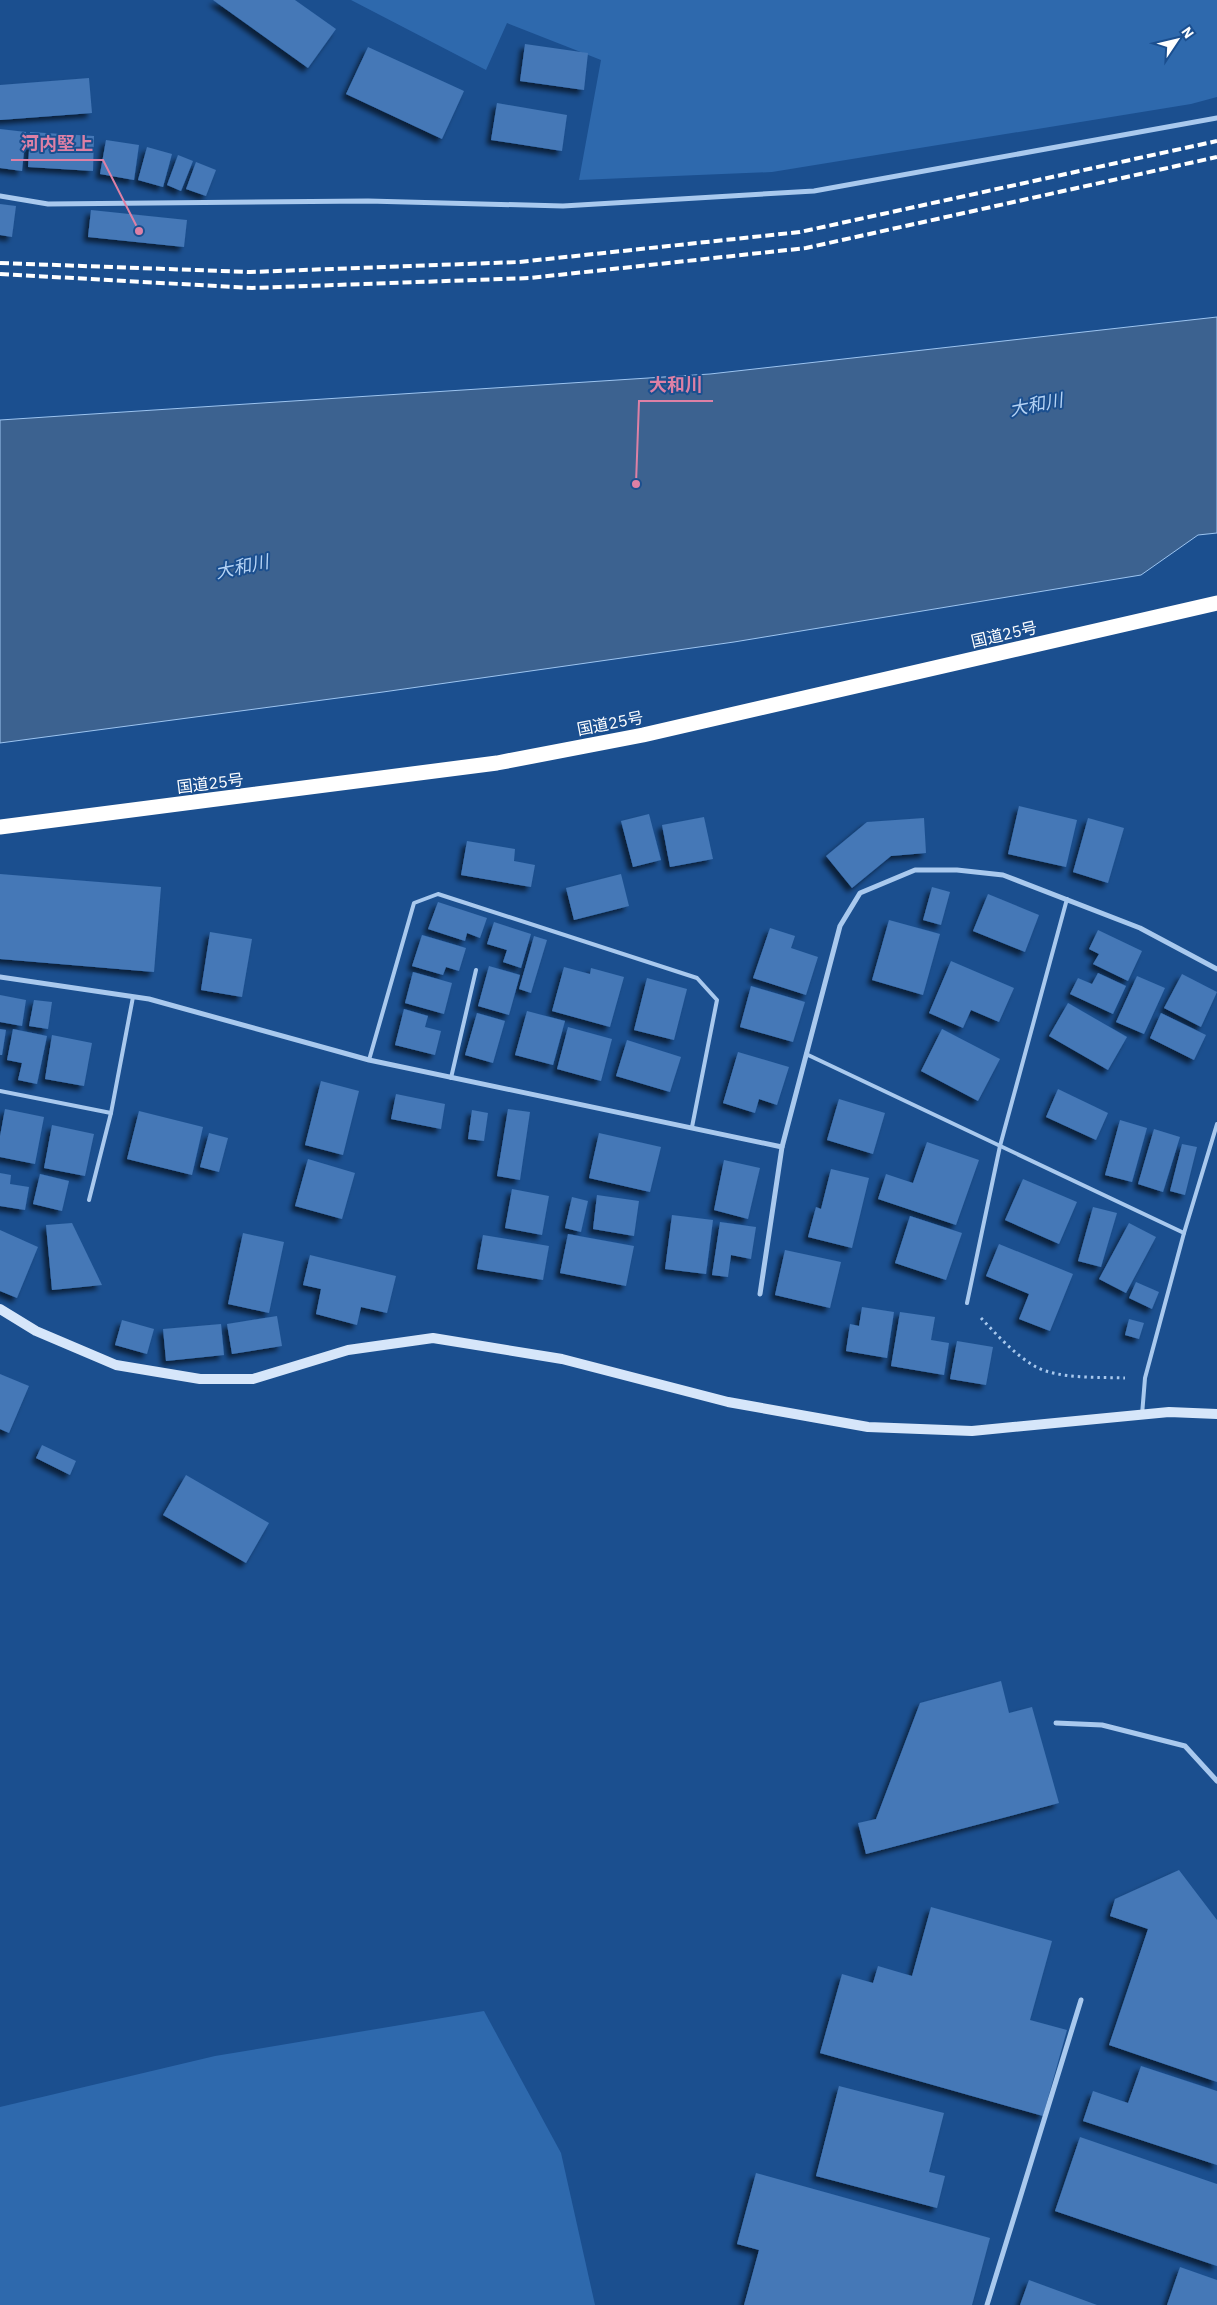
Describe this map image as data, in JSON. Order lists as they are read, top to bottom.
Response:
{
  "streets": {
    "highway": ["国道25号"]
  },
  "water": ["大和川"],
  "places": ["河内堅上", "大和川"],
  "north": "top right"
}
